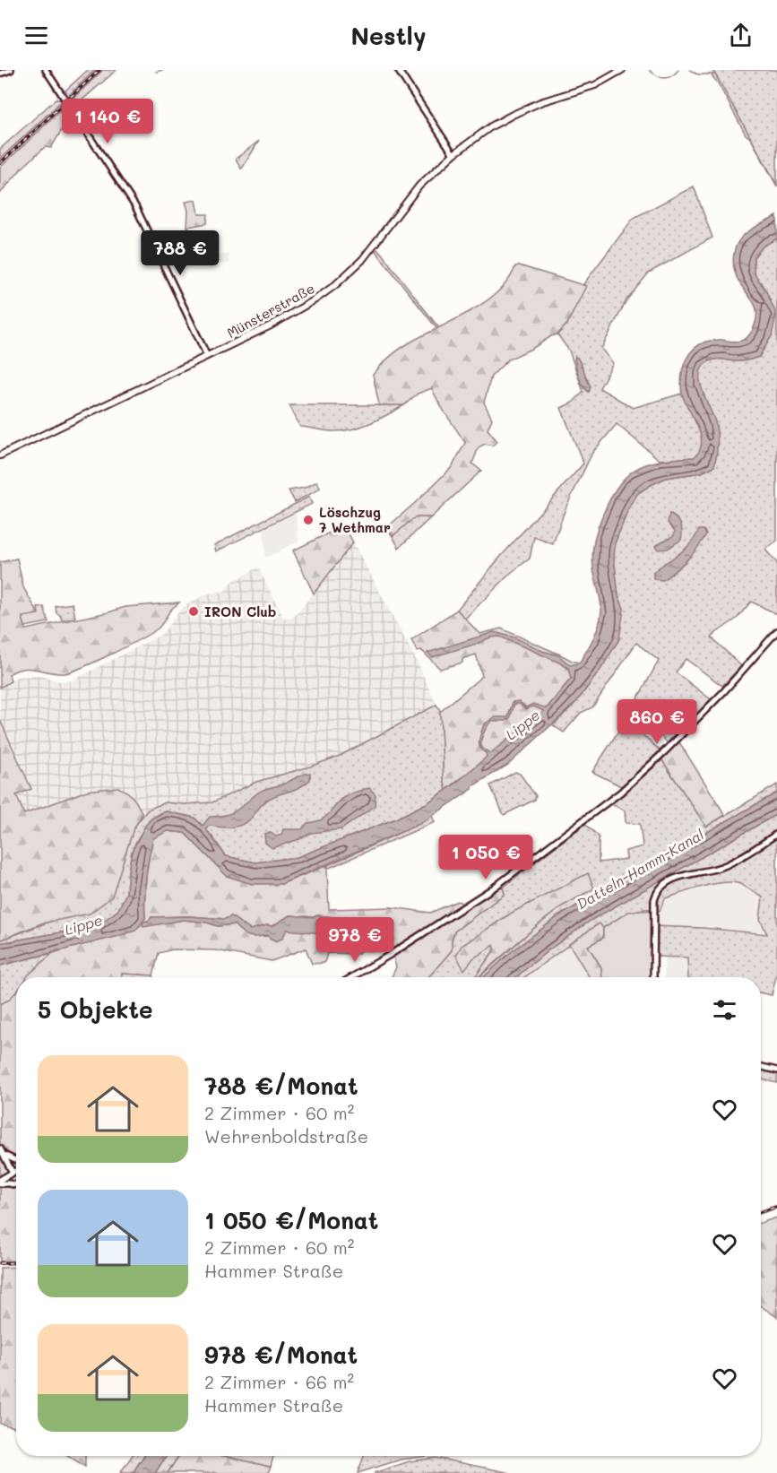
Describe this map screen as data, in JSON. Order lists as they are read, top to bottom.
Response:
{
  "streets": {
    "main road": ["Münsterstraße"]
  },
  "water": ["Lippe", "Datteln-Hamm-Kanal"],
  "places": ["Löschzug 7 Wethmar", "IRON Club"],
  "page": {
    "header": "Nestly",
    "price": [
      "1 140 €",
      "788 €",
      "860 €",
      "1 050 €",
      "978 €"
    ],
    "heading": "5 Objekte",
    "list": [
      {
        "name": "788 €/Monat",
        "note": "2 Zimmer · 60 m² · Wehrenboldstraße"
      },
      {
        "name": "1 050 €/Monat",
        "note": "2 Zimmer · 60 m² · Hammer Straße"
      },
      {
        "name": "978 €/Monat",
        "note": "2 Zimmer · 66 m² · Hammer Straße"
      }
    ]
  }
}
